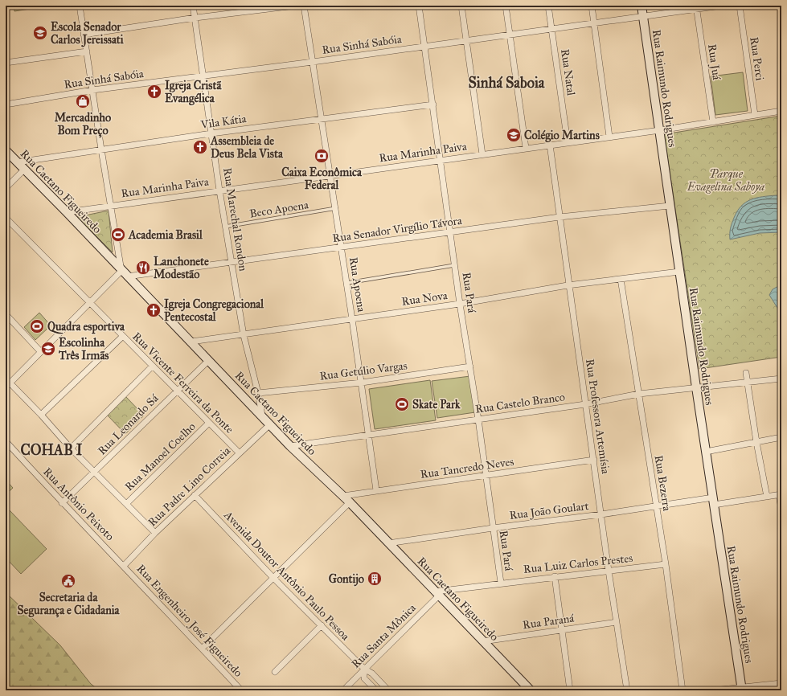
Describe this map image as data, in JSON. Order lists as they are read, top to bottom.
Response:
{
  "streets": {
    "main road": ["Rua Raimundo Rodrigues", "Rua Caetano Figueiredo"],
    "street": [
      "Rua Sinhá Sabóia",
      "Rua Perci",
      "Rua Juá",
      "Rua Natal",
      "Vila Kátia",
      "Rua Marinha Paiva",
      "Rua Marechal Rondon",
      "Rua Senador Virgílio Távora",
      "Rua Apoena",
      "Rua Pará",
      "Rua Nova",
      "Rua Getúlio Vargas",
      "Rua Vicente Ferreira da Ponte",
      "Rua Castelo Branco",
      "Rua Professora Artemísia",
      "Rua Leonardo Sá",
      "Rua Manoel Coelho",
      "Rua Tancredo Neves",
      "Rua Bezerra",
      "Rua Padre Lino Correia",
      "Rua Antônio Peixoto",
      "Rua João Goulart",
      "Rua Luiz Carlos Prestes",
      "Avenida Doutor Antônio Paulo Pessoa",
      "Rua Engenheiro José Figueiredo",
      "Rua Paraná",
      "Rua Santa Mônica"
    ],
    "lane": ["Beco Apoena"]
  },
  "crossings": [
    ["Rua Sinhá Sabóia", "Rua Juá"],
    ["Rua Sinhá Sabóia", "Rua Natal"],
    ["Rua Sinhá Sabóia", "Rua Raimundo Rodrigues"],
    ["Rua Sinhá Sabóia", "Rua Marechal Rondon"],
    ["Rua Sinhá Sabóia", "Rua Apoena"],
    ["Rua Sinhá Sabóia", "Rua Pará"],
    ["Rua Perci", "Rua Marinha Paiva"],
    ["Rua Juá", "Rua Marinha Paiva"],
    ["Rua Natal", "Rua Marinha Paiva"],
    ["Rua Raimundo Rodrigues", "Rua Marinha Paiva"],
    ["Rua Raimundo Rodrigues", "Rua Senador Virgílio Távora"],
    ["Rua Raimundo Rodrigues", "Rua Nova"],
    ["Rua Raimundo Rodrigues", "Rua Castelo Branco"],
    ["Rua Raimundo Rodrigues", "Rua João Goulart"],
    ["Vila Kátia", "Rua Caetano Figueiredo"],
    ["Vila Kátia", "Rua Marechal Rondon"],
    ["Vila Kátia", "Rua Apoena"],
    ["Vila Kátia", "Rua Pará"],
    ["Rua Marinha Paiva", "Rua Caetano Figueiredo"],
    ["Rua Marinha Paiva", "Rua Marechal Rondon"],
    ["Rua Marinha Paiva", "Rua Apoena"],
    ["Rua Marinha Paiva", "Rua Pará"],
    ["Rua Marinha Paiva", "Rua Professora Artemísia"],
    ["Rua Caetano Figueiredo", "Rua Marechal Rondon"],
    ["Rua Caetano Figueiredo", "Rua Senador Virgílio Távora"],
    ["Rua Caetano Figueiredo", "Rua Nova"],
    ["Rua Caetano Figueiredo", "Rua Castelo Branco"],
    ["Rua Caetano Figueiredo", "Rua Leonardo Sá"],
    ["Rua Caetano Figueiredo", "Rua Tancredo Neves"],
    ["Rua Caetano Figueiredo", "Rua Padre Lino Correia"],
    ["Rua Caetano Figueiredo", "Rua João Goulart"],
    ["Rua Caetano Figueiredo", "Rua Luiz Carlos Prestes"],
    ["Rua Caetano Figueiredo", "Rua Paraná"],
    ["Rua Caetano Figueiredo", "Rua Santa Mônica"],
    ["Beco Apoena", "Rua Marechal Rondon"],
    ["Beco Apoena", "Rua Apoena"],
    ["Rua Marechal Rondon", "Rua Senador Virgílio Távora"],
    ["Rua Marechal Rondon", "Rua Nova"],
    ["Rua Marechal Rondon", "Rua Getúlio Vargas"],
    ["Rua Senador Virgílio Távora", "Rua Apoena"],
    ["Rua Senador Virgílio Távora", "Rua Pará"],
    ["Rua Senador Virgílio Távora", "Rua Professora Artemísia"],
    ["Rua Apoena", "Rua Nova"],
    ["Rua Apoena", "Rua Getúlio Vargas"],
    ["Rua Apoena", "Rua Castelo Branco"],
    ["Rua Apoena", "Rua Tancredo Neves"],
    ["Rua Pará", "Rua Nova"],
    ["Rua Pará", "Rua Getúlio Vargas"],
    ["Rua Pará", "Rua Castelo Branco"],
    ["Rua Pará", "Rua Tancredo Neves"],
    ["Rua Pará", "Rua João Goulart"],
    ["Rua Pará", "Rua Luiz Carlos Prestes"],
    ["Rua Nova", "Rua Professora Artemísia"],
    ["Rua Nova", "Rua Bezerra"],
    ["Rua Vicente Ferreira da Ponte", "Rua Leonardo Sá"],
    ["Rua Vicente Ferreira da Ponte", "Rua Manoel Coelho"],
    ["Rua Vicente Ferreira da Ponte", "Rua Padre Lino Correia"],
    ["Rua Castelo Branco", "Rua Professora Artemísia"],
    ["Rua Castelo Branco", "Rua Bezerra"],
    ["Rua Professora Artemísia", "Rua Tancredo Neves"],
    ["Rua Professora Artemísia", "Rua João Goulart"],
    ["Rua Professora Artemísia", "Rua Luiz Carlos Prestes"],
    ["Rua Professora Artemísia", "Rua Paraná"],
    ["Rua Leonardo Sá", "Rua Antônio Peixoto"],
    ["Rua Bezerra", "Rua João Goulart"],
    ["Rua Bezerra", "Rua Luiz Carlos Prestes"],
    ["Rua Padre Lino Correia", "Rua Antônio Peixoto"],
    ["Rua Padre Lino Correia", "Avenida Doutor Antônio Paulo Pessoa"],
    ["Rua Padre Lino Correia", "Rua Engenheiro José Figueiredo"],
    ["Rua Antônio Peixoto", "Rua Engenheiro José Figueiredo"],
    ["Rua Luiz Carlos Prestes", "Rua Santa Mônica"],
    ["Avenida Doutor Antônio Paulo Pessoa", "Rua Santa Mônica"]
  ],
  "districts": ["Sinhá Saboia", "COHAB I"],
  "parks": ["Parque Evagelina Saboya"],
  "places": {
    "school or university": ["Escola Senador Carlos Jereissati", "Colégio Martins", "Escolinha Três Irmãs"],
    "church": ["Igreja Cristã Evangélica", "Assembleia de Deus Bela Vista", "Igreja Congregacional Pentecostal"],
    "shop": ["Mercadinho Bom Preço"],
    "bank": ["Caixa Econômica Federal"],
    "sports": ["Academia Brasil", "Quadra esportiva", "Skate Park"],
    "restaurant": ["Lanchonete Modestão"],
    "building": ["Gontijo"],
    "public building": ["Secretaria da Segurança e Cidadania"]
  }
}
